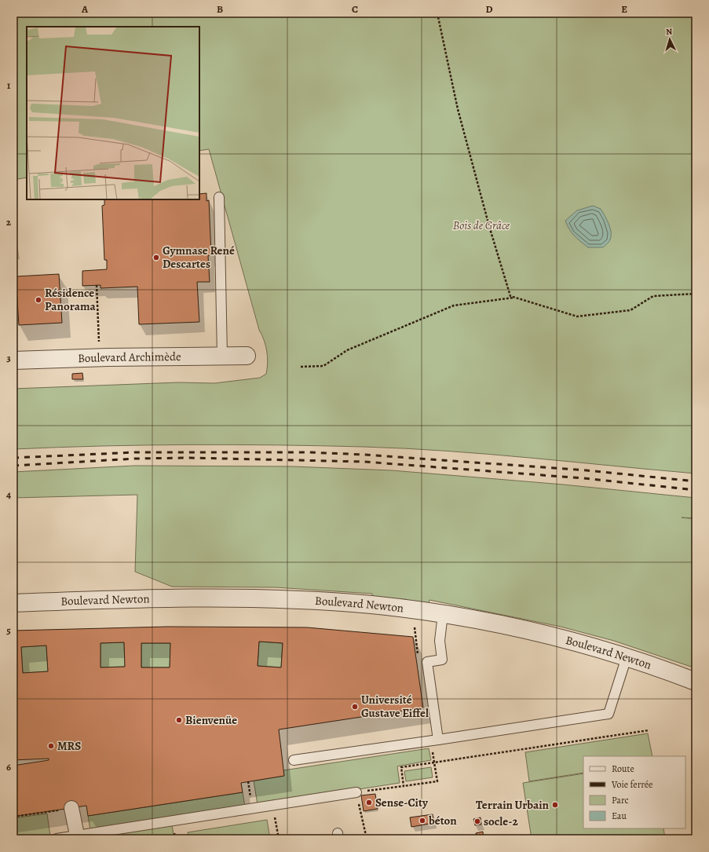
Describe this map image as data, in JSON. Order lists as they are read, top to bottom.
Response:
{
  "streets": {
    "street": ["Boulevard Archimède", "Boulevard Newton"]
  },
  "parks": ["Bois de Grâce"],
  "places": [
    "Gymnase René Descartes",
    "Résidence Panorama",
    "Université Gustave Eiffel",
    "Bienvenüe",
    "MRS",
    "Sense-City",
    "Terrain Urbain",
    "béton",
    "socle-2"
  ],
  "legend": [
    "Route",
    "Voie ferrée",
    "Parc",
    "Eau"
  ],
  "north": "top",
  "grid": {
    "columns": [
      "A",
      "B",
      "C",
      "D",
      "E"
    ],
    "rows": [
      "1",
      "2",
      "3",
      "4",
      "5",
      "6"
    ]
  }
}
